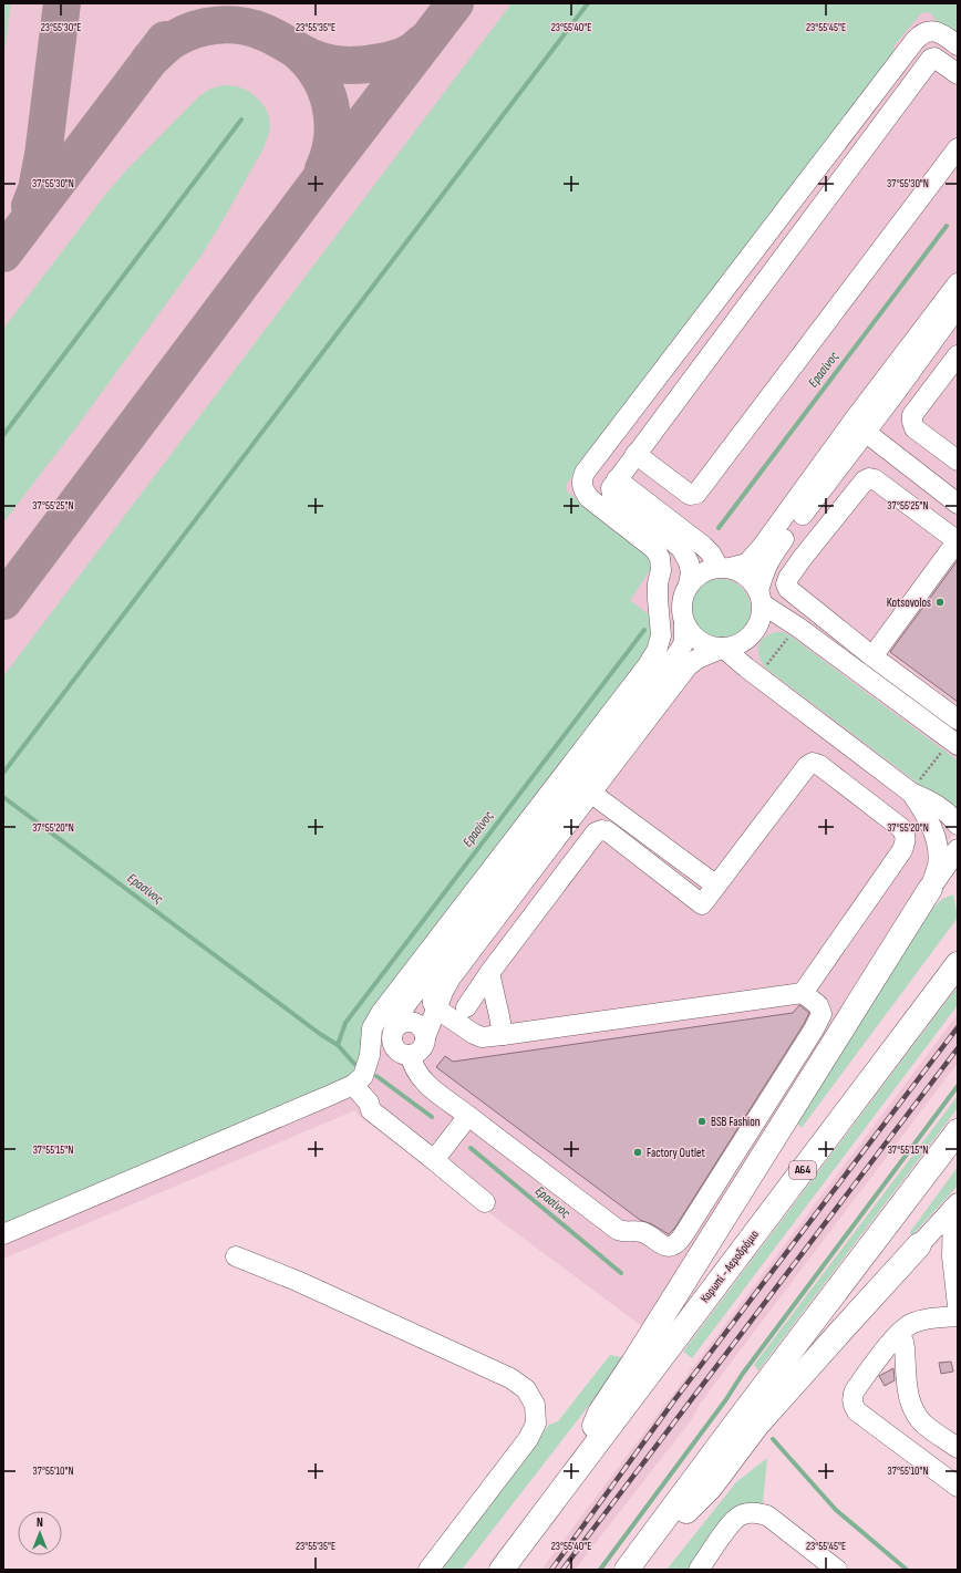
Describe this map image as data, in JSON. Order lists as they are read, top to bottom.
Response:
{
  "streets": {
    "highway": ["Α64", "Κορωπί - Αεροδρόμιο"]
  },
  "water": ["Ερασίνος"],
  "places": ["Kotsovolos", "BSB Fashion", "Factory Outlet"],
  "north": "top",
  "coordinates": [
    "23°55'30\"E",
    "23°55'35\"E",
    "23°55'40\"E",
    "23°55'45\"E",
    "37°55'30\"N",
    "37°55'25\"N",
    "37°55'20\"N",
    "37°55'15\"N",
    "37°55'10\"N"
  ]
}
